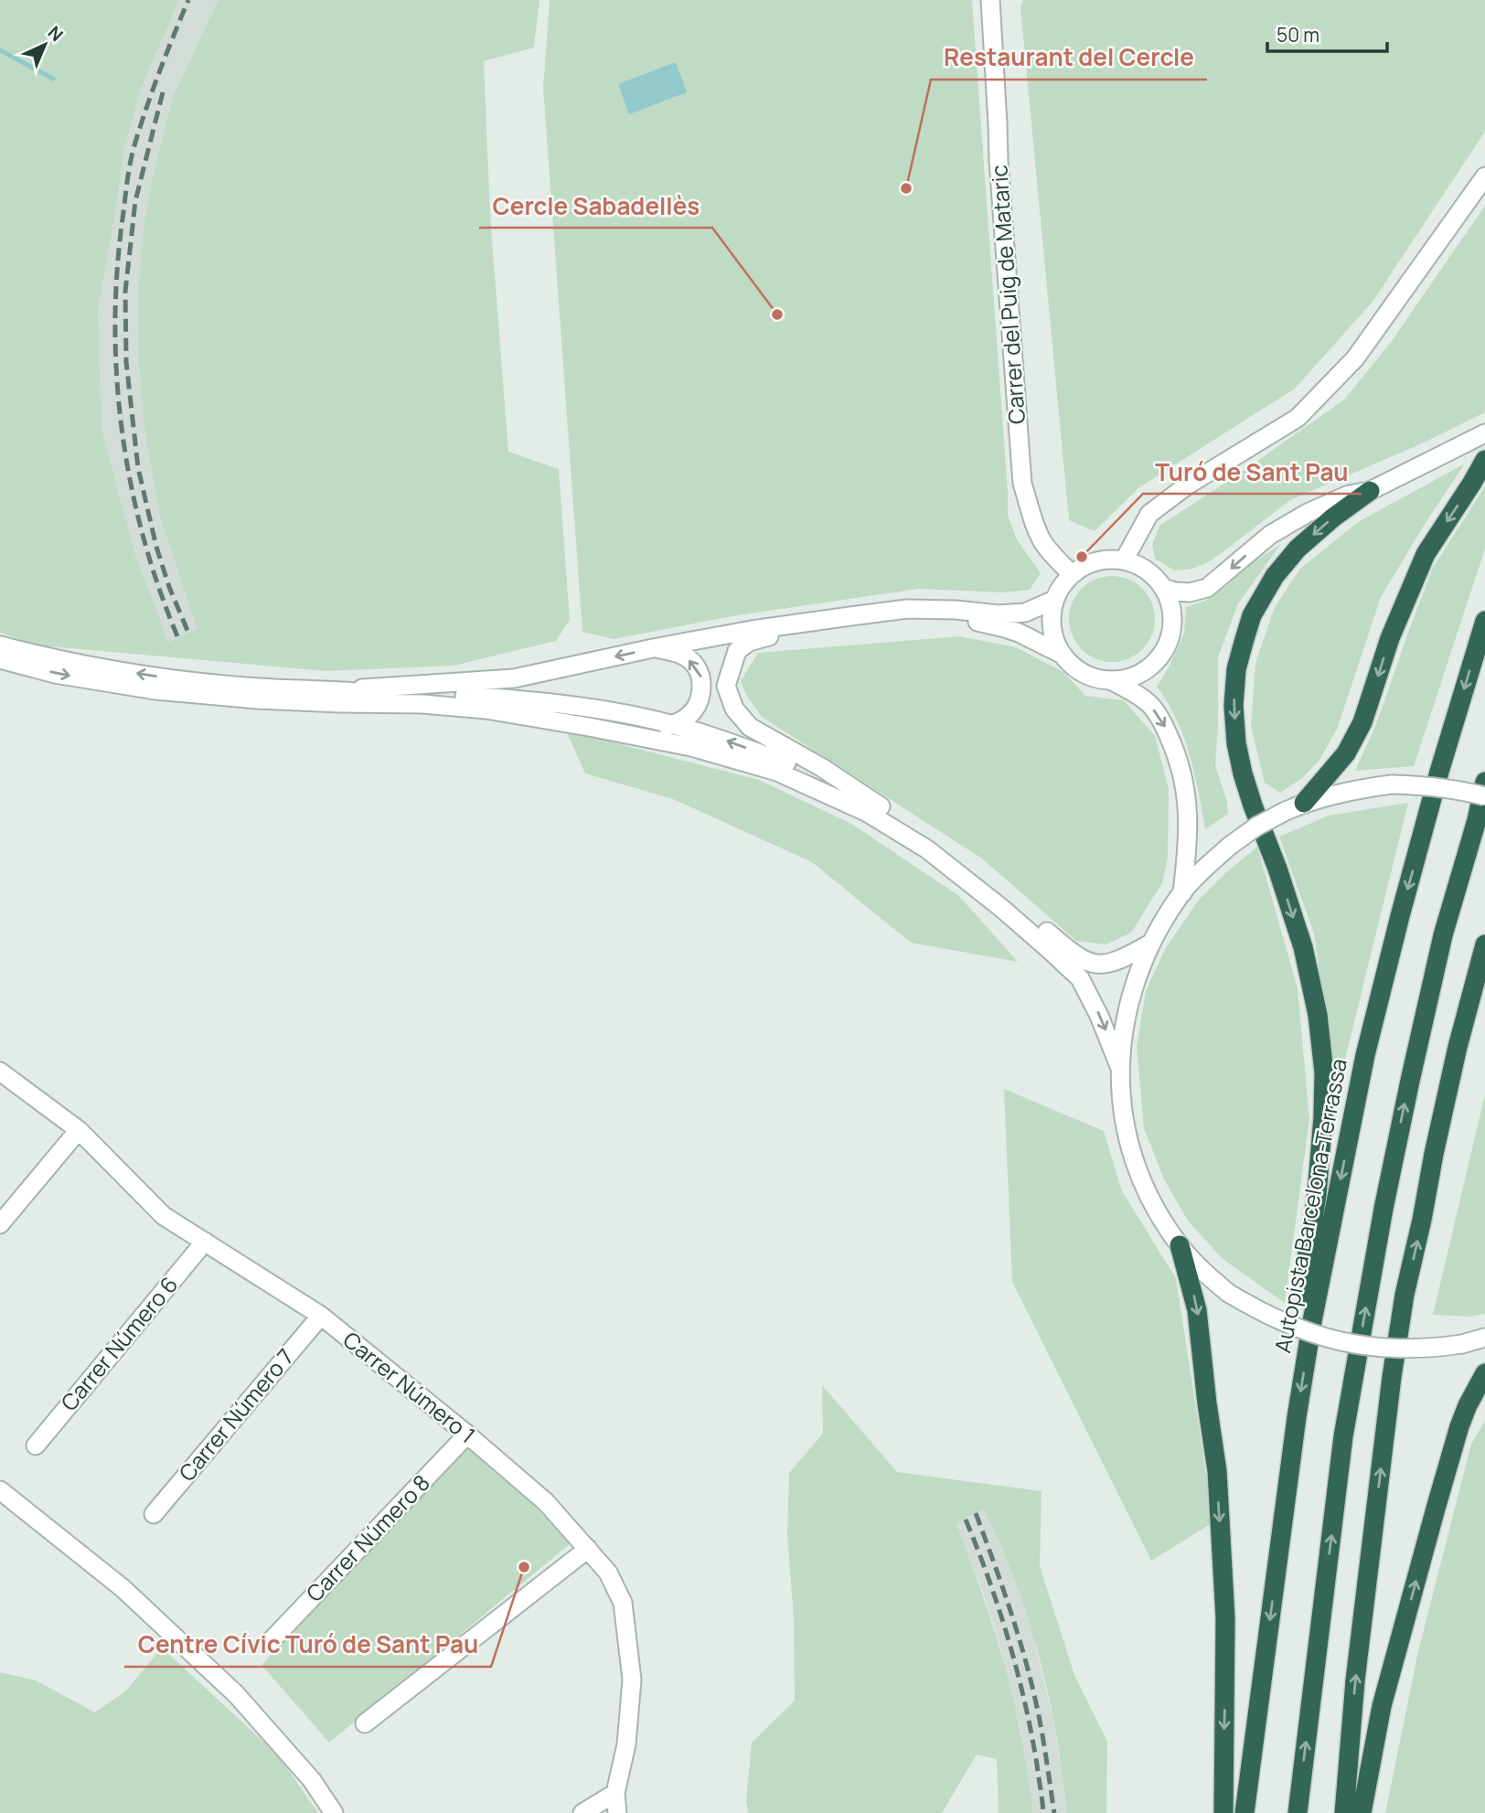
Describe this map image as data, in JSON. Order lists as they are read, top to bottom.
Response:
{
  "streets": {
    "highway": ["Autopista Barcelona-Terrassa"],
    "street": [
      "Carrer del Puig de Mataric",
      "Carrer Número 6",
      "Carrer Número 1",
      "Carrer Número 7",
      "Carrer Número 8"
    ]
  },
  "crossings": [
    ["Carrer Número 6", "Carrer Número 1"],
    ["Carrer Número 1", "Carrer Número 7"],
    ["Carrer Número 1", "Carrer Número 8"]
  ],
  "places": [
    "Restaurant del Cercle",
    "Cercle Sabadellès",
    "Turó de Sant Pau",
    "Centre Cívic Turó de Sant Pau"
  ],
  "scale_bar": "50 m",
  "north": "top right"
}
